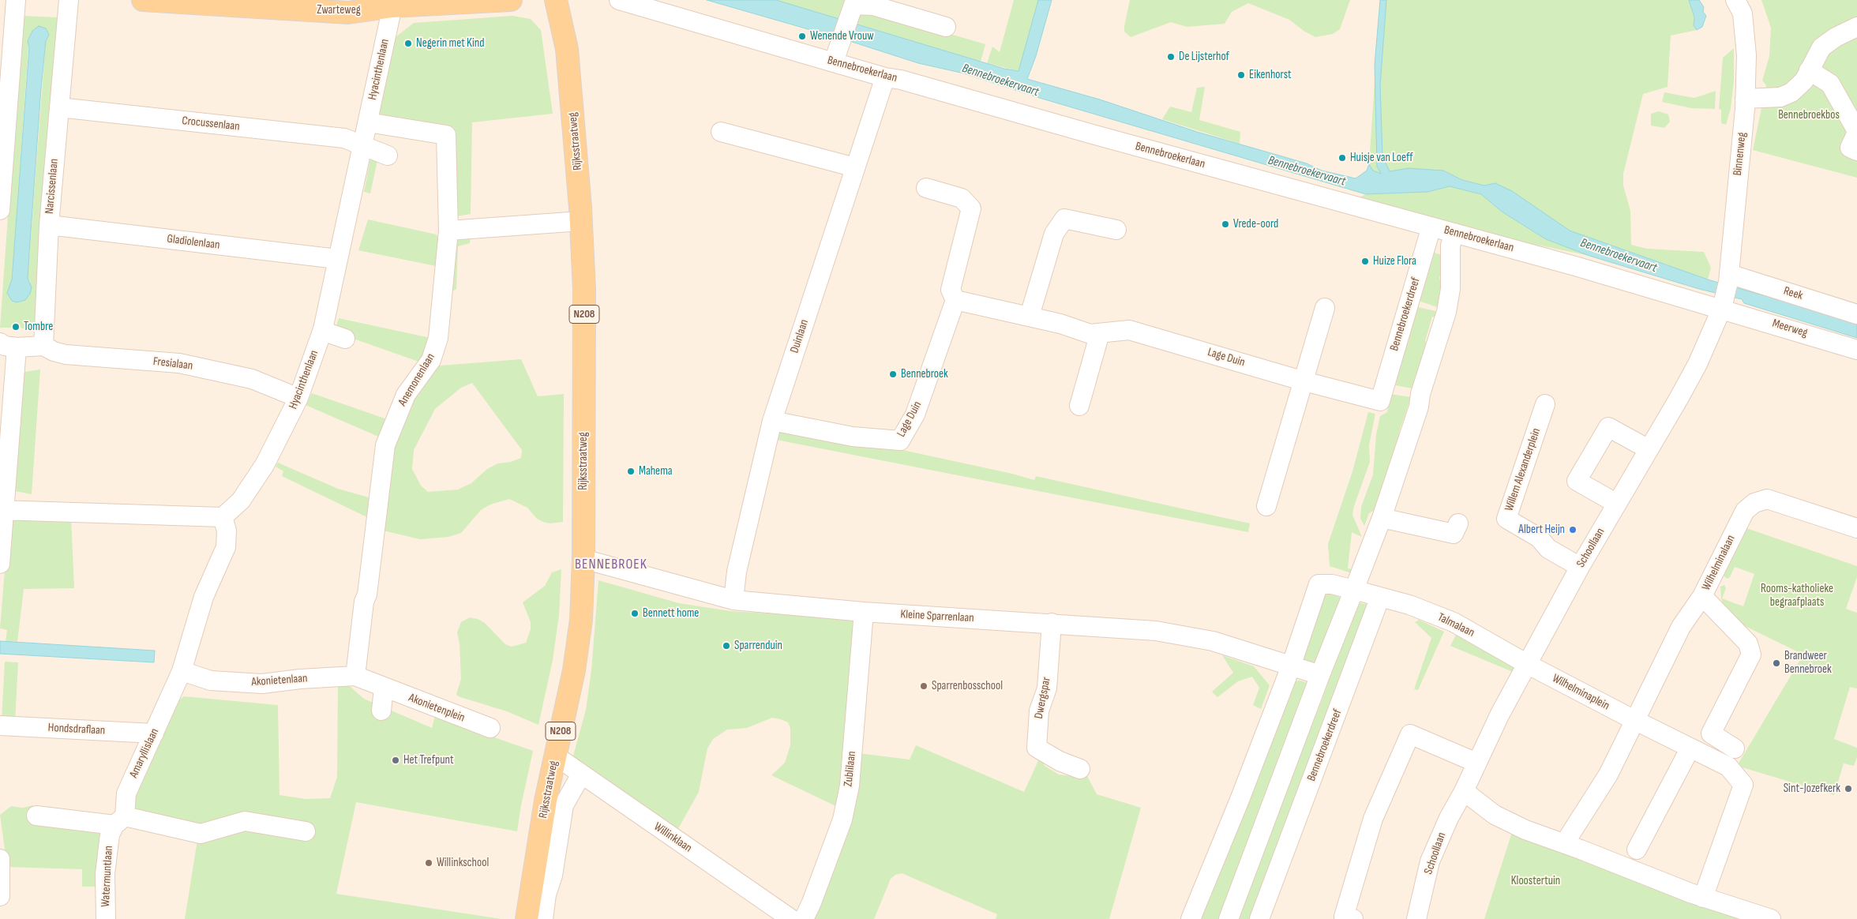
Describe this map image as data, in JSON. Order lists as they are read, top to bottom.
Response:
{
  "streets": {
    "main road": ["Zwarteweg", "Rijksstraatweg", "N208"],
    "street": [
      "Hyacinthenlaan",
      "Bennebroekerlaan",
      "Crocussenlaan",
      "Binnenweg",
      "Narcissenlaan",
      "Gladiolenlaan",
      "Reek",
      "Bennebroekerdreef",
      "Meerweg",
      "Duinlaan",
      "Lage Duin",
      "Fresialaan",
      "Anemonenlaan",
      "Willem Alexanderplein",
      "Schoollaan",
      "Wilhelminalaan",
      "Kleine Sparrenlaan",
      "Talmalaan",
      "Akonietenlaan",
      "Wilhelminaplein",
      "Dwergspar",
      "Akonietenplein",
      "Hondsdraflaan",
      "Amaryllislaan",
      "Zublilaan",
      "Willinklaan",
      "Watermuntlaan"
    ]
  },
  "crossings": [
    ["Zwarteweg", "Hyacinthenlaan"],
    ["Hyacinthenlaan", "Crocussenlaan"],
    ["Hyacinthenlaan", "Gladiolenlaan"],
    ["Hyacinthenlaan", "Fresialaan"],
    ["Hyacinthenlaan", "Anemonenlaan"],
    ["Hyacinthenlaan", "Amaryllislaan"],
    ["Bennebroekerlaan", "Binnenweg"],
    ["Bennebroekerlaan", "Reek"],
    ["Bennebroekerlaan", "Bennebroekerdreef"],
    ["Bennebroekerlaan", "Meerweg"],
    ["Bennebroekerlaan", "Duinlaan"],
    ["Bennebroekerlaan", "Schoollaan"],
    ["Crocussenlaan", "Narcissenlaan"],
    ["Rijksstraatweg", "Kleine Sparrenlaan"],
    ["Rijksstraatweg", "Willinklaan"],
    ["Binnenweg", "Reek"],
    ["Binnenweg", "Meerweg"],
    ["Binnenweg", "Schoollaan"],
    ["Narcissenlaan", "Gladiolenlaan"],
    ["Narcissenlaan", "Fresialaan"],
    ["Reek", "Meerweg"],
    ["Reek", "Schoollaan"],
    ["Bennebroekerdreef", "Lage Duin"],
    ["Bennebroekerdreef", "Talmalaan"],
    ["Meerweg", "Schoollaan"],
    ["Duinlaan", "Lage Duin"],
    ["Duinlaan", "Kleine Sparrenlaan"],
    ["Anemonenlaan", "Akonietenlaan"],
    ["Anemonenlaan", "Akonietenplein"],
    ["Willem Alexanderplein", "Schoollaan"],
    ["Schoollaan", "Talmalaan"],
    ["Schoollaan", "Wilhelminaplein"],
    ["Wilhelminalaan", "Wilhelminaplein"],
    ["Kleine Sparrenlaan", "Dwergspar"],
    ["Kleine Sparrenlaan", "Zublilaan"],
    ["Talmalaan", "Wilhelminaplein"],
    ["Akonietenlaan", "Akonietenplein"],
    ["Akonietenlaan", "Amaryllislaan"],
    ["Hondsdraflaan", "Amaryllislaan"],
    ["Amaryllislaan", "Watermuntlaan"]
  ],
  "districts": ["BENNEBROEK"],
  "water": ["Bennebroekervaart"],
  "parks": ["Bennebroekbos", "Rooms-katholieke begraafplaats", "Kloostertuin"],
  "places": [
    "Wenende Vrouw",
    "Negerin met Kind",
    "De Lijsterhof",
    "Eikenhorst",
    "Huisje van Loeff",
    "Vrede-oord",
    "Huize Flora",
    "Tombre",
    "Bennebroek",
    "Mahema",
    "Albert Heijn",
    "Bennett home",
    "Sparrenduin",
    "Brandweer Bennebroek",
    "Sparrenbosschool",
    "Het Trefpunt",
    "Sint-Jozefkerk",
    "Willinkschool"
  ]
}
